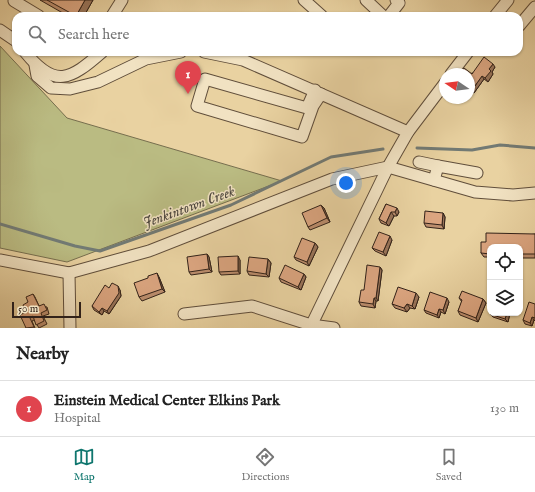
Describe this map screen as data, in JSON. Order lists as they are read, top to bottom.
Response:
{
  "water": ["Jenkintown Creek"],
  "scale_bar": "50 m",
  "north": "left",
  "page": {
    "search": "Search here",
    "pins": "1",
    "scale": "50 m",
    "heading": "Nearby",
    "list": [
      {
        "mark": "1",
        "name": "Einstein Medical Center Elkins Park",
        "note": "Hospital",
        "value": "130 m"
      }
    ],
    "nav": ["Map", "Directions", "Saved"]
  }
}
